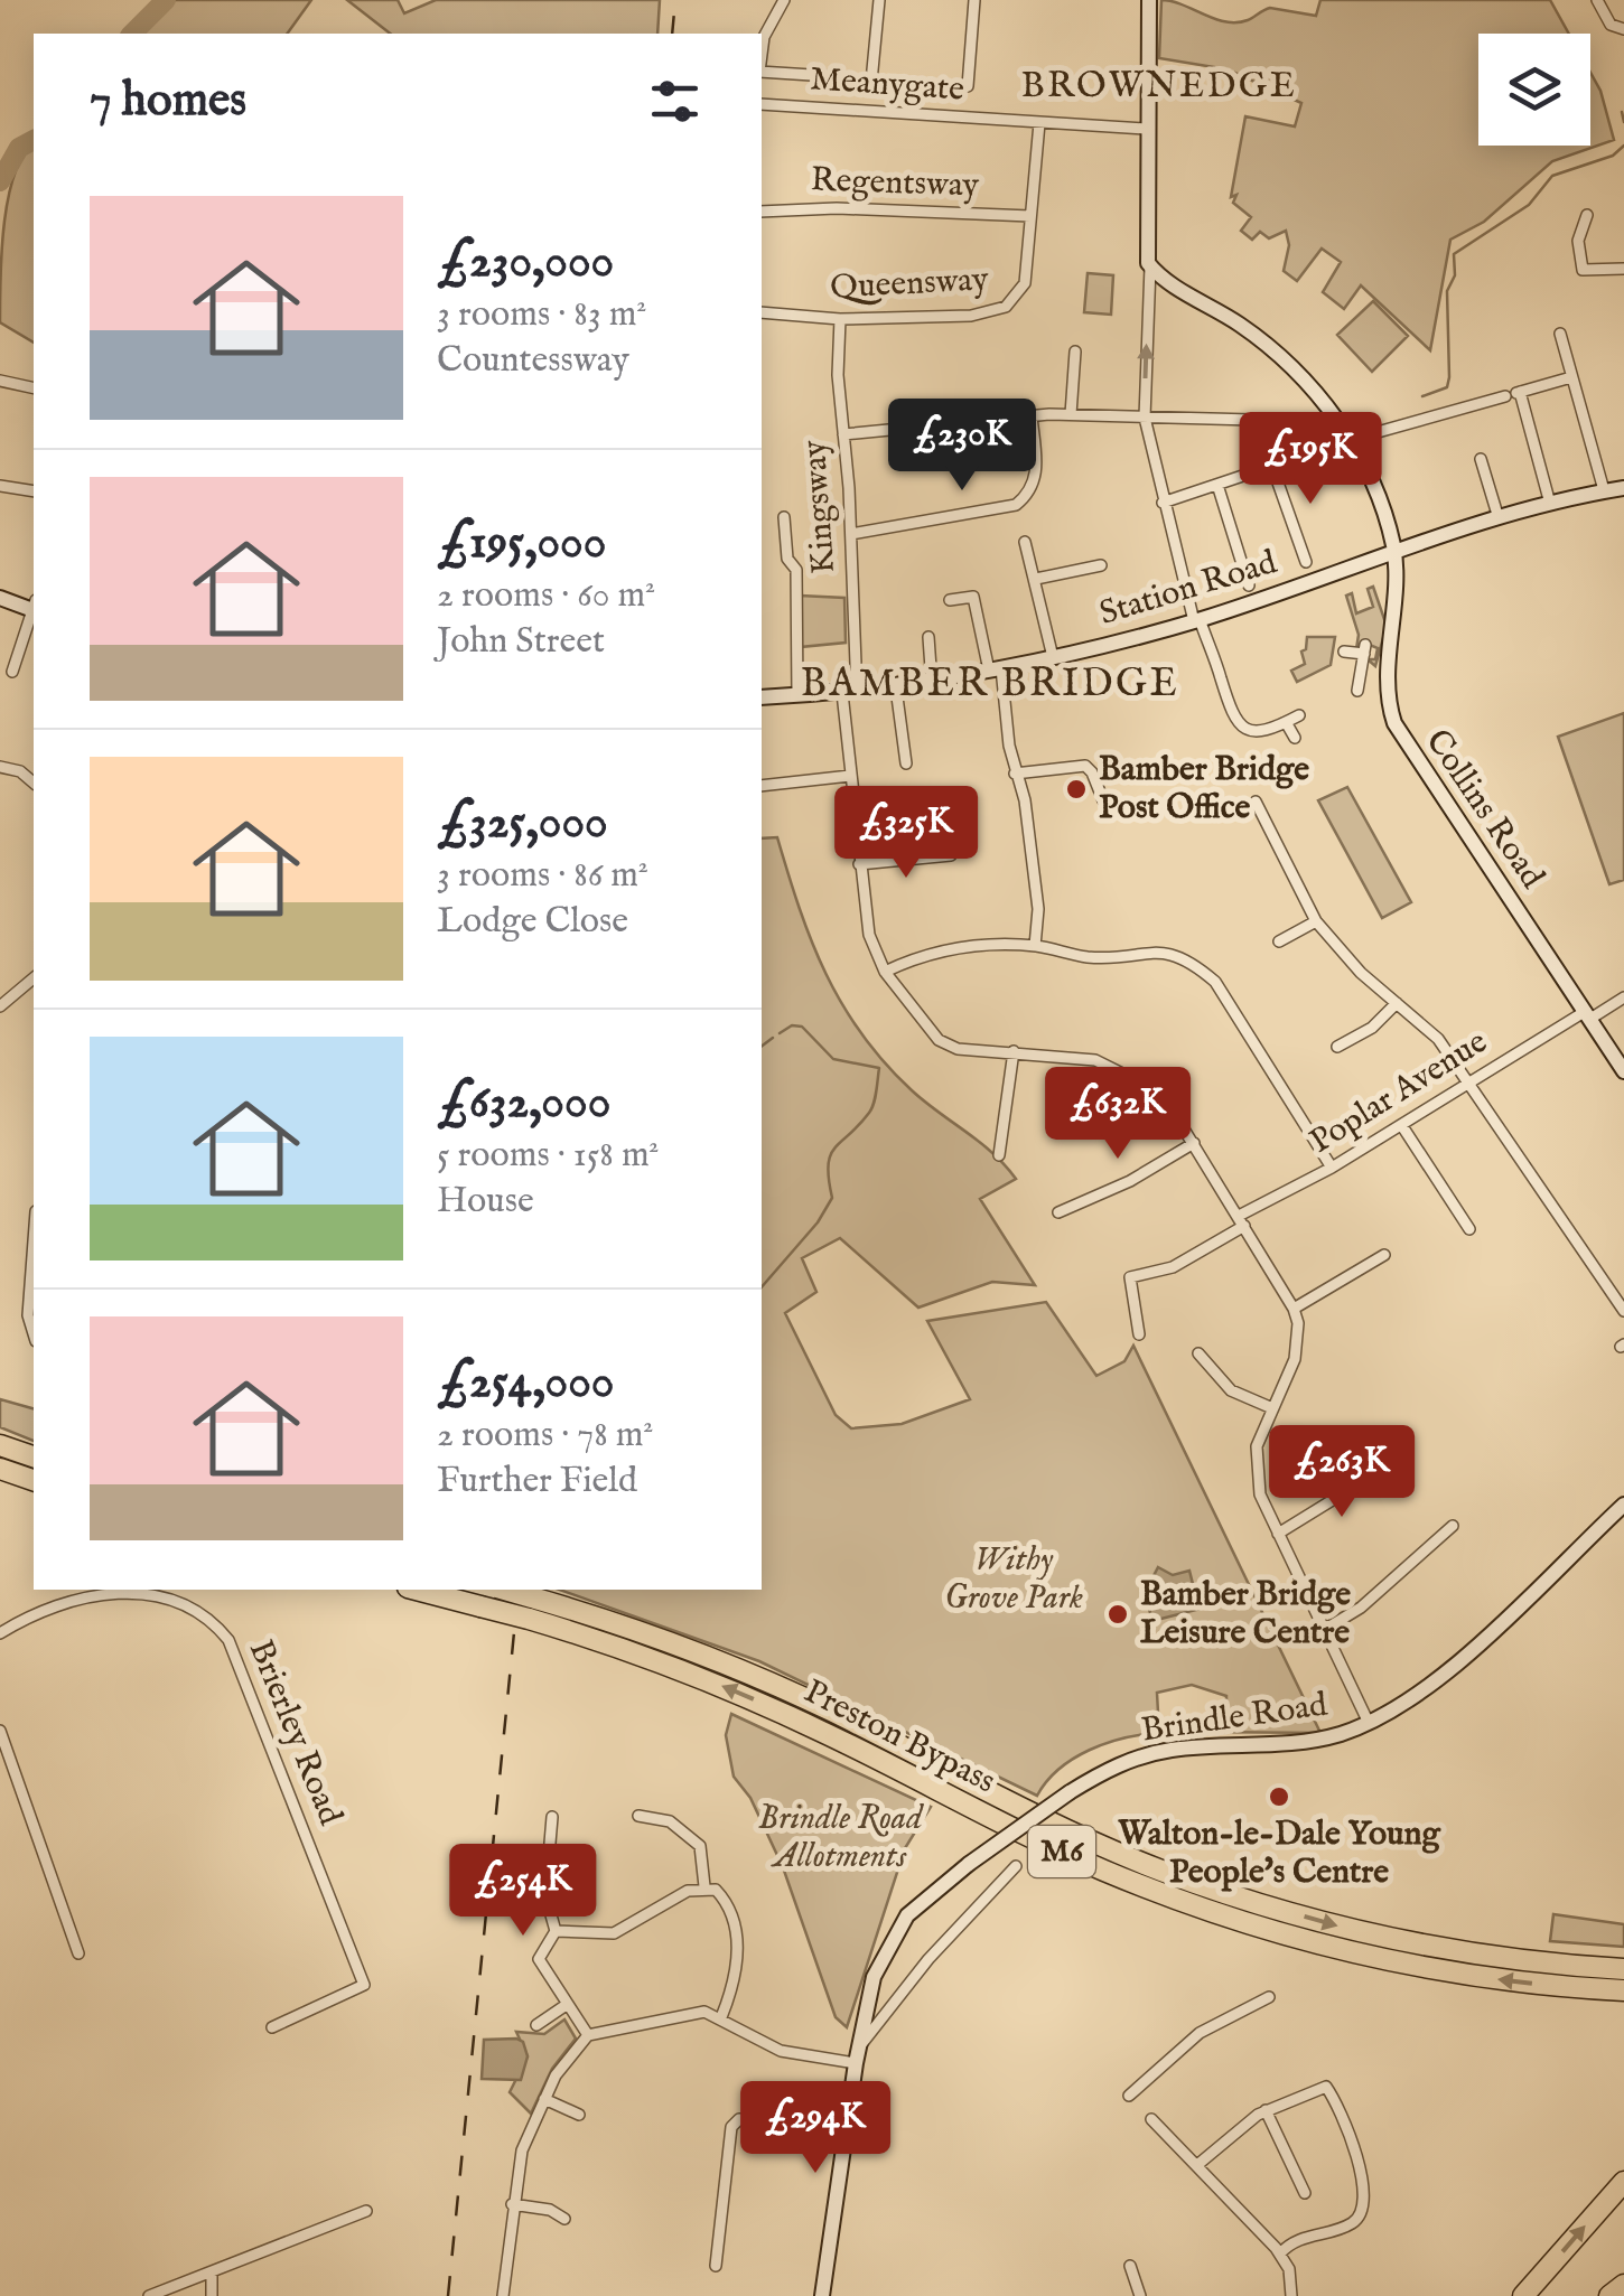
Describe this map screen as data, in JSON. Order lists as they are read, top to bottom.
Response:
{
  "streets": {
    "highway": ["Preston Bypass", "M6"],
    "street": [
      "Meanygate",
      "Regentsway",
      "Queensway",
      "Kingsway",
      "Station Road",
      "Collins Road",
      "Poplar Avenue",
      "Brindle Road",
      "Brierley Road"
    ]
  },
  "crossings": [
    ["Meanygate", "Queensway"],
    ["Regentsway", "Queensway"],
    ["Queensway", "Kingsway"],
    ["Kingsway", "Station Road"],
    ["Kingsway", "Poplar Avenue"],
    ["Station Road", "Collins Road"],
    ["Collins Road", "Poplar Avenue"]
  ],
  "districts": ["BROWNEDGE", "BAMBER BRIDGE"],
  "parks": ["Withy Grove Park", "Brindle Road Allotments"],
  "places": ["Bamber Bridge Post Office", "Bamber Bridge Leisure Centre", "Walton-le-Dale Young People's Centre"],
  "page": {
    "heading": "7 homes",
    "list": [
      {
        "name": "£230,000",
        "note": "3 rooms · 83 m² · Countessway"
      },
      {
        "name": "£195,000",
        "note": "2 rooms · 60 m² · John Street"
      },
      {
        "name": "£325,000",
        "note": "3 rooms · 86 m² · Lodge Close"
      },
      {
        "name": "£632,000",
        "note": "5 rooms · 158 m² · House"
      },
      {
        "name": "£254,000",
        "note": "2 rooms · 78 m² · Further Field"
      }
    ],
    "price": [
      "£230K",
      "£195K",
      "£325K",
      "£632K",
      "£263K",
      "£254K",
      "£294K"
    ]
  }
}
